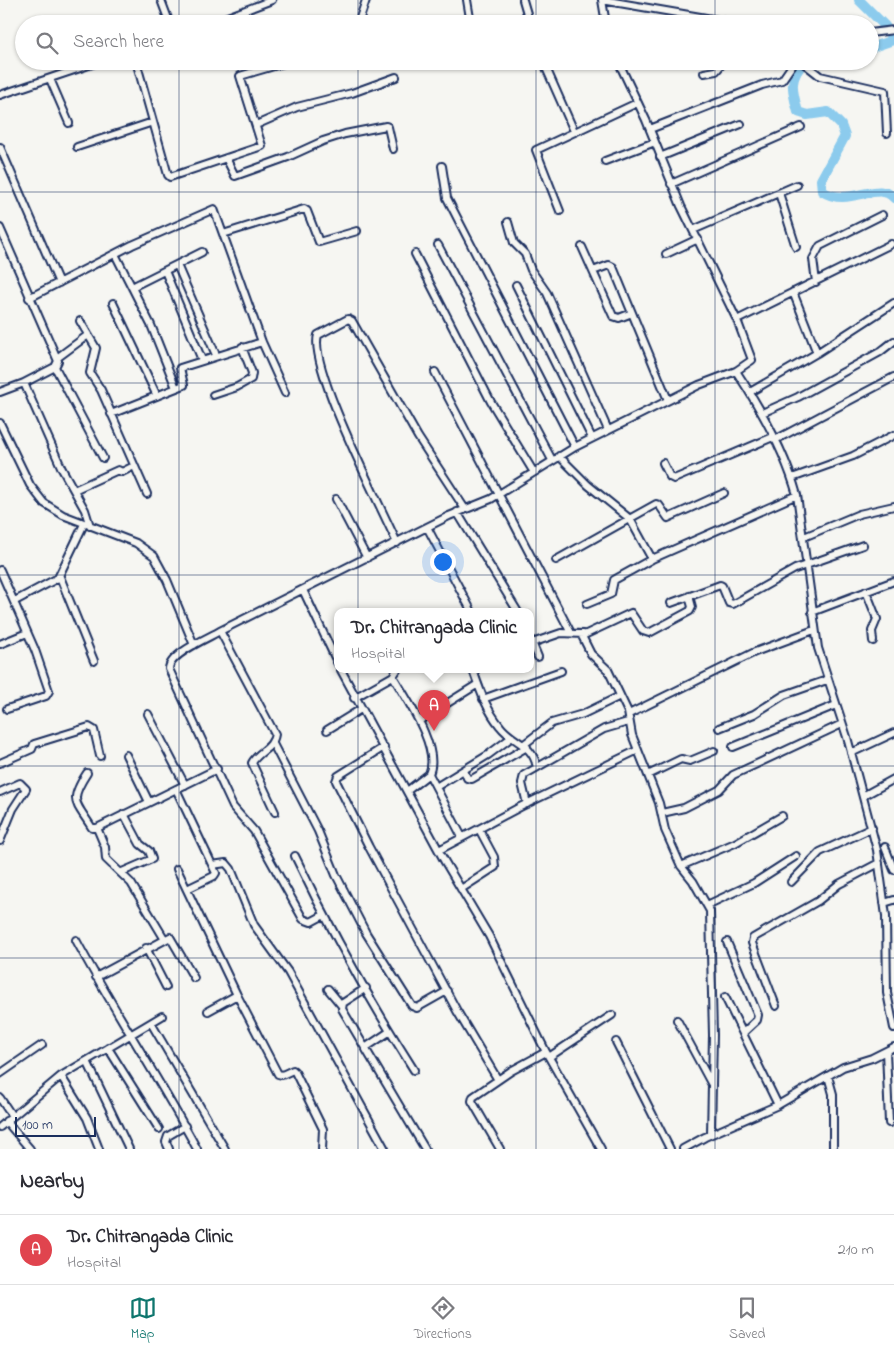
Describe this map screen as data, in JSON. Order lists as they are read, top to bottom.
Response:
{
  "scale_bar": "100 m",
  "page": {
    "search": "Search here",
    "popup": ["Dr. Chitrangada Clinic", "Hospital"],
    "pins": "A",
    "scale": "100 m",
    "heading": "Nearby",
    "list": [
      {
        "mark": "A",
        "name": "Dr. Chitrangada Clinic",
        "note": "Hospital",
        "value": "210 m"
      }
    ],
    "nav": ["Map", "Directions", "Saved"]
  }
}
